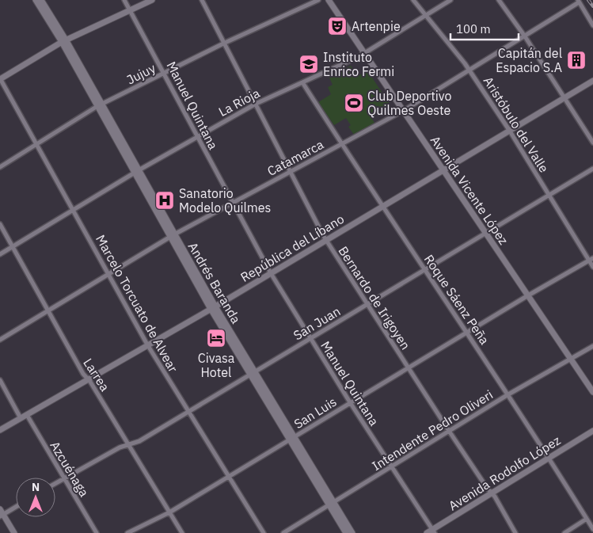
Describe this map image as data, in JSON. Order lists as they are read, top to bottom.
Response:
{
  "streets": {
    "main road": [
      "Avenida Vicente López",
      "República del Líbano",
      "Andrés Baranda",
      "Avenida Rodolfo López"
    ],
    "street": [
      "Jujuy",
      "La Rioja",
      "Manuel Quintana",
      "Aristóbulo del Valle",
      "Catamarca",
      "Bernardo de Irigoyen",
      "Roque Sáenz Peña",
      "Marcelo Torcuato de Alvear",
      "San Juan",
      "Larrea",
      "San Luis",
      "Intendente Pedro Oliveri",
      "Azcuénaga"
    ]
  },
  "crossings": [
    ["Jujuy", "Manuel Quintana"],
    ["Jujuy", "Andrés Baranda"],
    ["Jujuy", "Bernardo de Irigoyen"],
    ["Jujuy", "Marcelo Torcuato de Alvear"],
    ["La Rioja", "Manuel Quintana"],
    ["La Rioja", "Aristóbulo del Valle"],
    ["La Rioja", "Avenida Vicente López"],
    ["La Rioja", "Andrés Baranda"],
    ["La Rioja", "Bernardo de Irigoyen"],
    ["La Rioja", "Roque Sáenz Peña"],
    ["La Rioja", "Marcelo Torcuato de Alvear"],
    ["La Rioja", "Larrea"],
    ["Manuel Quintana", "Catamarca"],
    ["Manuel Quintana", "República del Líbano"],
    ["Manuel Quintana", "San Juan"],
    ["Manuel Quintana", "San Luis"],
    ["Manuel Quintana", "Intendente Pedro Oliveri"],
    ["Manuel Quintana", "Avenida Rodolfo López"],
    ["Aristóbulo del Valle", "Catamarca"],
    ["Aristóbulo del Valle", "República del Líbano"],
    ["Aristóbulo del Valle", "San Juan"],
    ["Aristóbulo del Valle", "San Luis"],
    ["Catamarca", "Avenida Vicente López"],
    ["Catamarca", "Andrés Baranda"],
    ["Catamarca", "Bernardo de Irigoyen"],
    ["Catamarca", "Roque Sáenz Peña"],
    ["Catamarca", "Marcelo Torcuato de Alvear"],
    ["Catamarca", "Larrea"],
    ["Avenida Vicente López", "República del Líbano"],
    ["Avenida Vicente López", "San Juan"],
    ["Avenida Vicente López", "San Luis"],
    ["Avenida Vicente López", "Intendente Pedro Oliveri"],
    ["República del Líbano", "Andrés Baranda"],
    ["República del Líbano", "Bernardo de Irigoyen"],
    ["República del Líbano", "Roque Sáenz Peña"],
    ["República del Líbano", "Marcelo Torcuato de Alvear"],
    ["República del Líbano", "Larrea"],
    ["República del Líbano", "Azcuénaga"],
    ["Andrés Baranda", "San Juan"],
    ["Andrés Baranda", "San Luis"],
    ["Andrés Baranda", "Intendente Pedro Oliveri"],
    ["Bernardo de Irigoyen", "San Juan"],
    ["Bernardo de Irigoyen", "San Luis"],
    ["Bernardo de Irigoyen", "Intendente Pedro Oliveri"],
    ["Bernardo de Irigoyen", "Avenida Rodolfo López"],
    ["Roque Sáenz Peña", "San Juan"],
    ["Roque Sáenz Peña", "San Luis"],
    ["Roque Sáenz Peña", "Intendente Pedro Oliveri"],
    ["Roque Sáenz Peña", "Avenida Rodolfo López"],
    ["Marcelo Torcuato de Alvear", "San Juan"],
    ["Marcelo Torcuato de Alvear", "San Luis"],
    ["San Juan", "Larrea"],
    ["San Juan", "Azcuénaga"],
    ["Larrea", "San Luis"]
  ],
  "places": {
    "theatre": ["Artenpie"],
    "building": ["Capitán del Espacio S.A"],
    "school or university": ["Instituto Enrico Fermi"],
    "sports": ["Club Deportivo Quilmes Oeste"],
    "hospital": ["Sanatorio Modelo Quilmes"],
    "hotel": ["Civasa Hotel"]
  },
  "scale_bar": "100 m",
  "north": "top"
}
